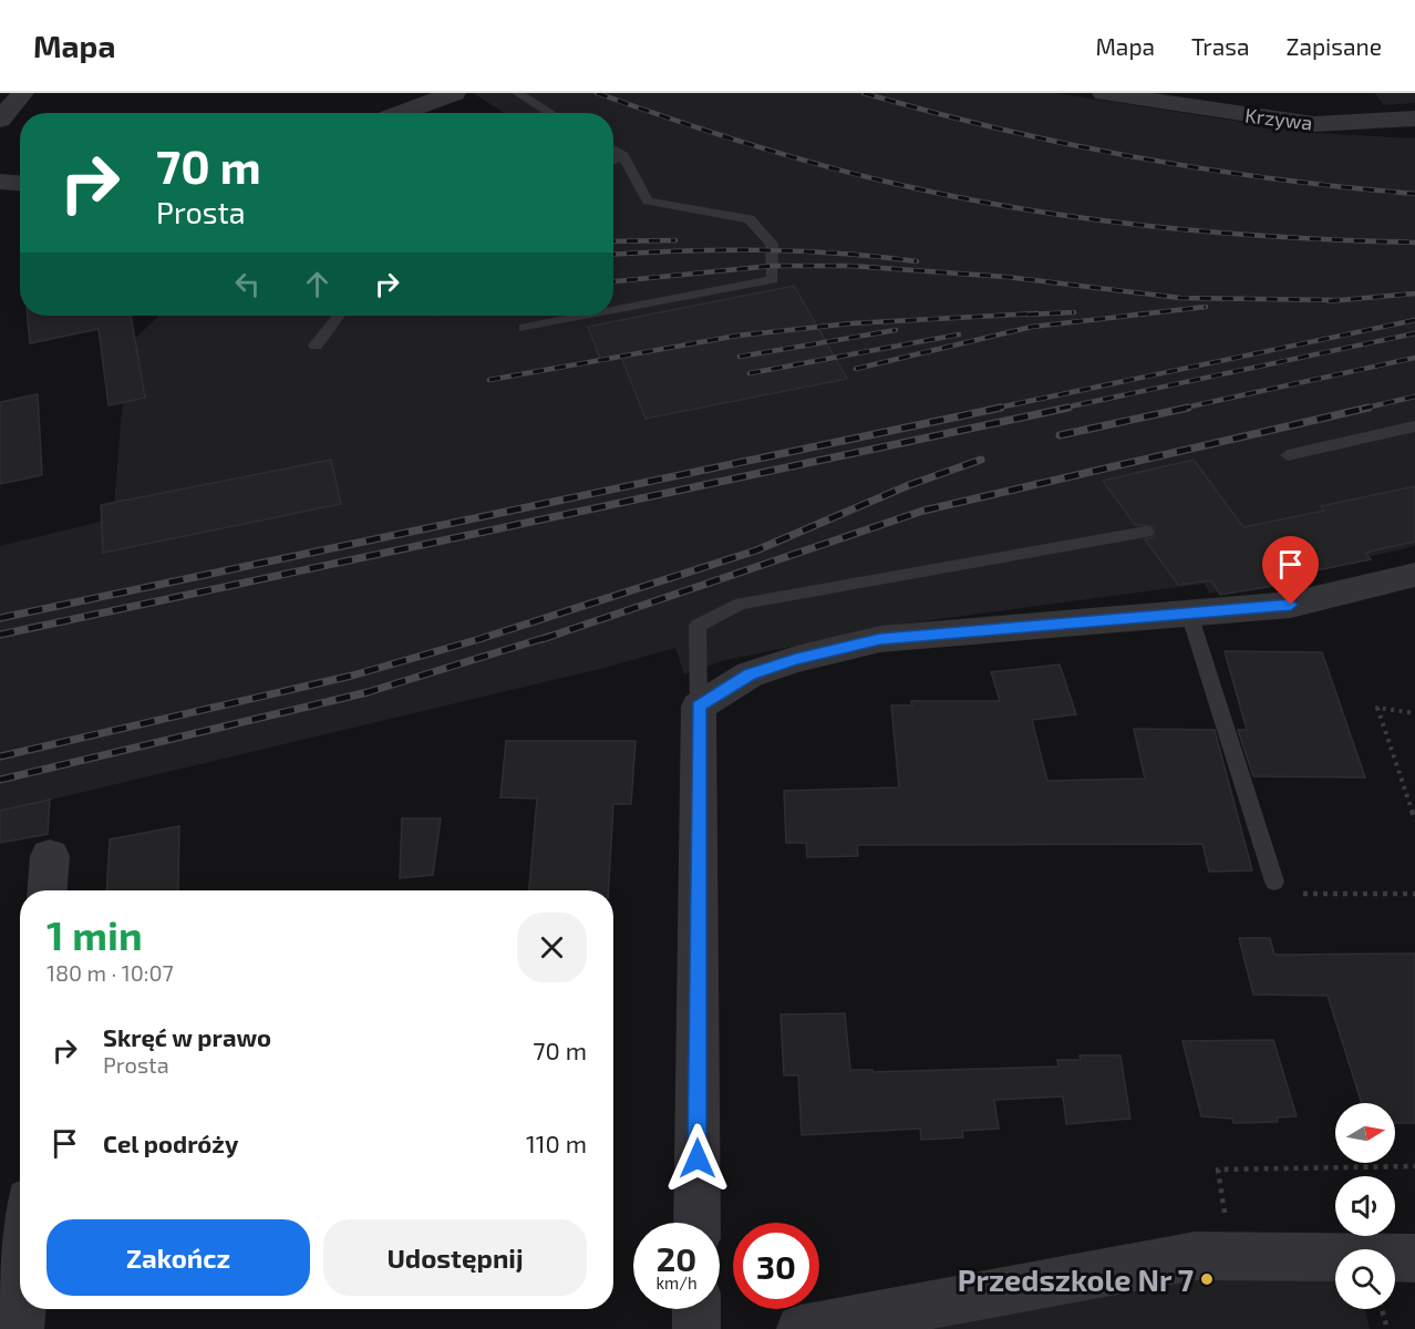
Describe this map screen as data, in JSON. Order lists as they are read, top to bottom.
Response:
{
  "streets": {
    "street": ["Krzywa"]
  },
  "places": ["Przedszkole Nr 7"],
  "north": "right",
  "page": {
    "header": "Mapa",
    "nav": ["Mapa", "Trasa", "Zapisane"],
    "turn": ["70 m", "Prosta"],
    "heading": ["1 min", "180 m · 10:07"],
    "list": [
      {
        "name": "Skręć w prawo",
        "note": "Prosta",
        "value": "70 m"
      },
      {
        "name": "Cel podróży",
        "value": "110 m"
      }
    ],
    "buttons": ["Zakończ", "Udostępnij"],
    "speed": "20 km/h",
    "limit": "30"
  }
}
